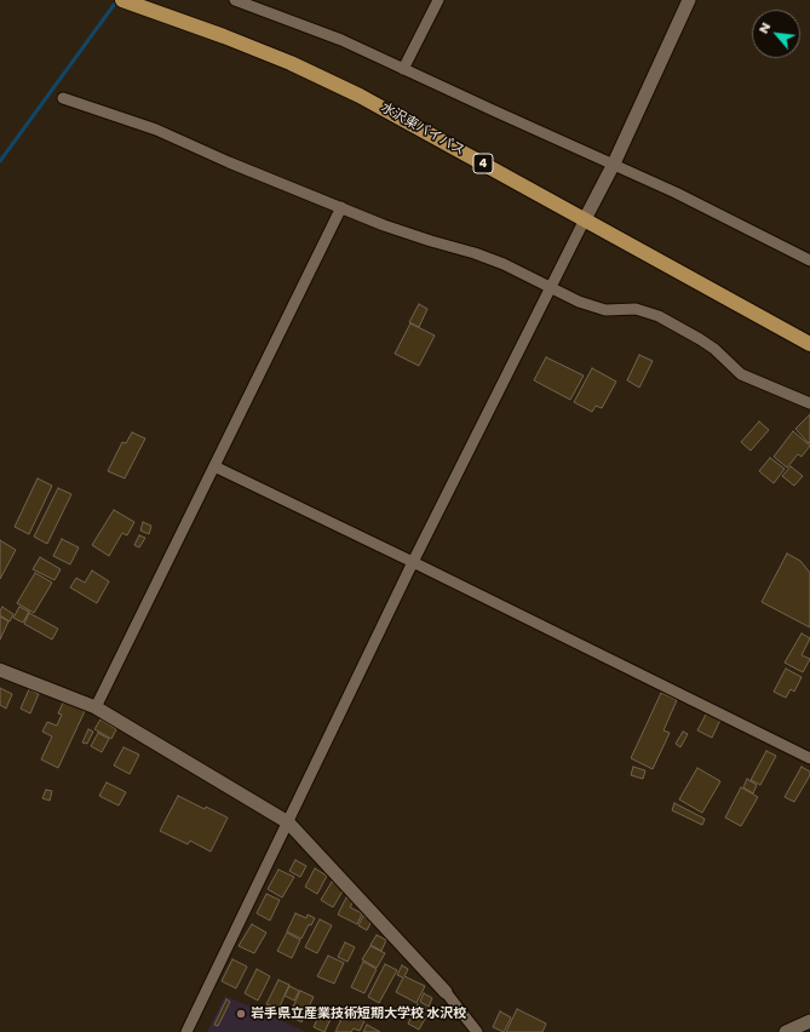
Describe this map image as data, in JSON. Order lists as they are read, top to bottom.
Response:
{
  "streets": {
    "highway": ["水沢東バイパス", "4"]
  },
  "places": ["岩手県立産業技術短期大学校 水沢校"],
  "north": "top left"
}
